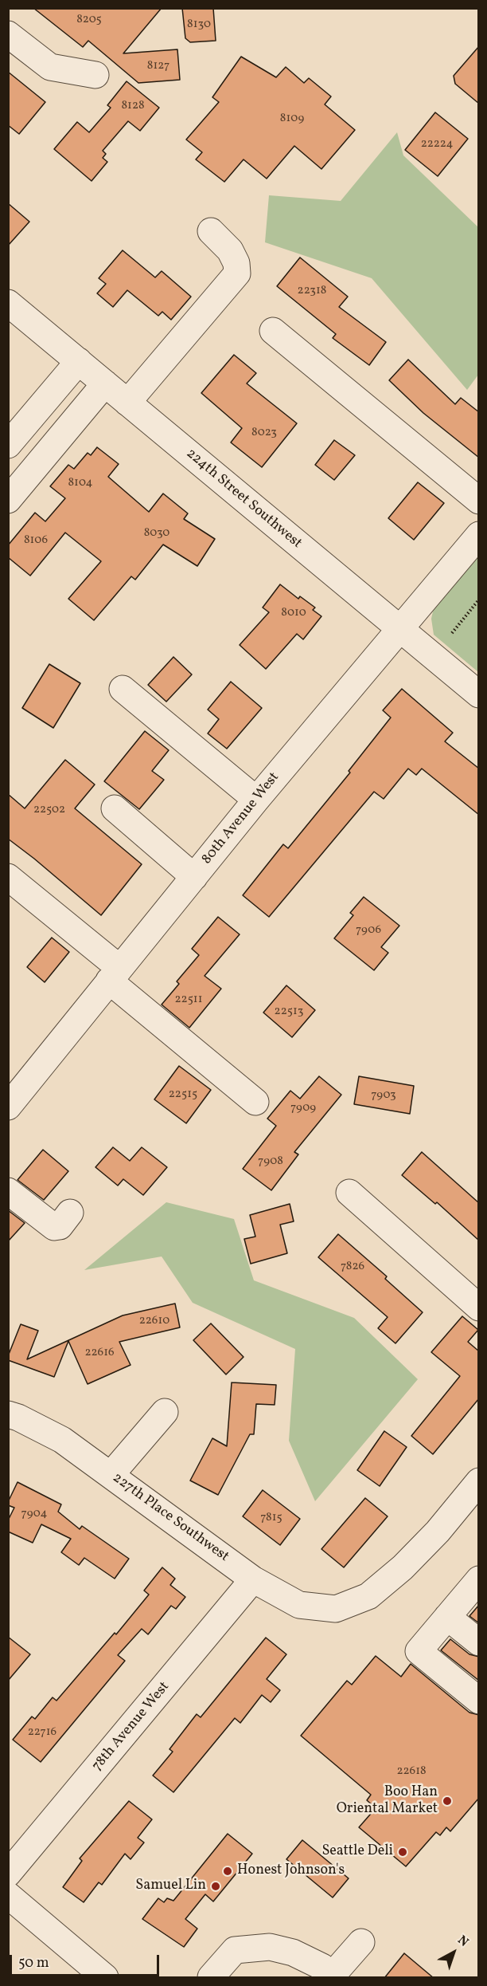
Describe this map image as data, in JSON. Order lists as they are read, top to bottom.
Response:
{
  "streets": {
    "street": [
      "224th Street Southwest",
      "80th Avenue West",
      "227th Place Southwest",
      "78th Avenue West"
    ]
  },
  "crossings": [
    ["224th Street Southwest", "80th Avenue West"],
    ["227th Place Southwest", "78th Avenue West"]
  ],
  "places": [
    "Boo Han Oriental Market",
    "Seattle Deli",
    "Honest Johnson's",
    "Samuel Lin"
  ],
  "house_numbers": [
    "8205",
    "8130",
    "8127",
    "8128",
    "8109",
    "22224",
    "22318",
    "8023",
    "8104",
    "8030",
    "8106",
    "8010",
    "22502",
    "7906",
    "22511",
    "22513",
    "22515",
    "7903",
    "7909",
    "7908",
    "7826",
    "22610",
    "22616",
    "7904",
    "7815",
    "22716",
    "22618"
  ],
  "scale_bar": "50 m",
  "north": "top right"
}
